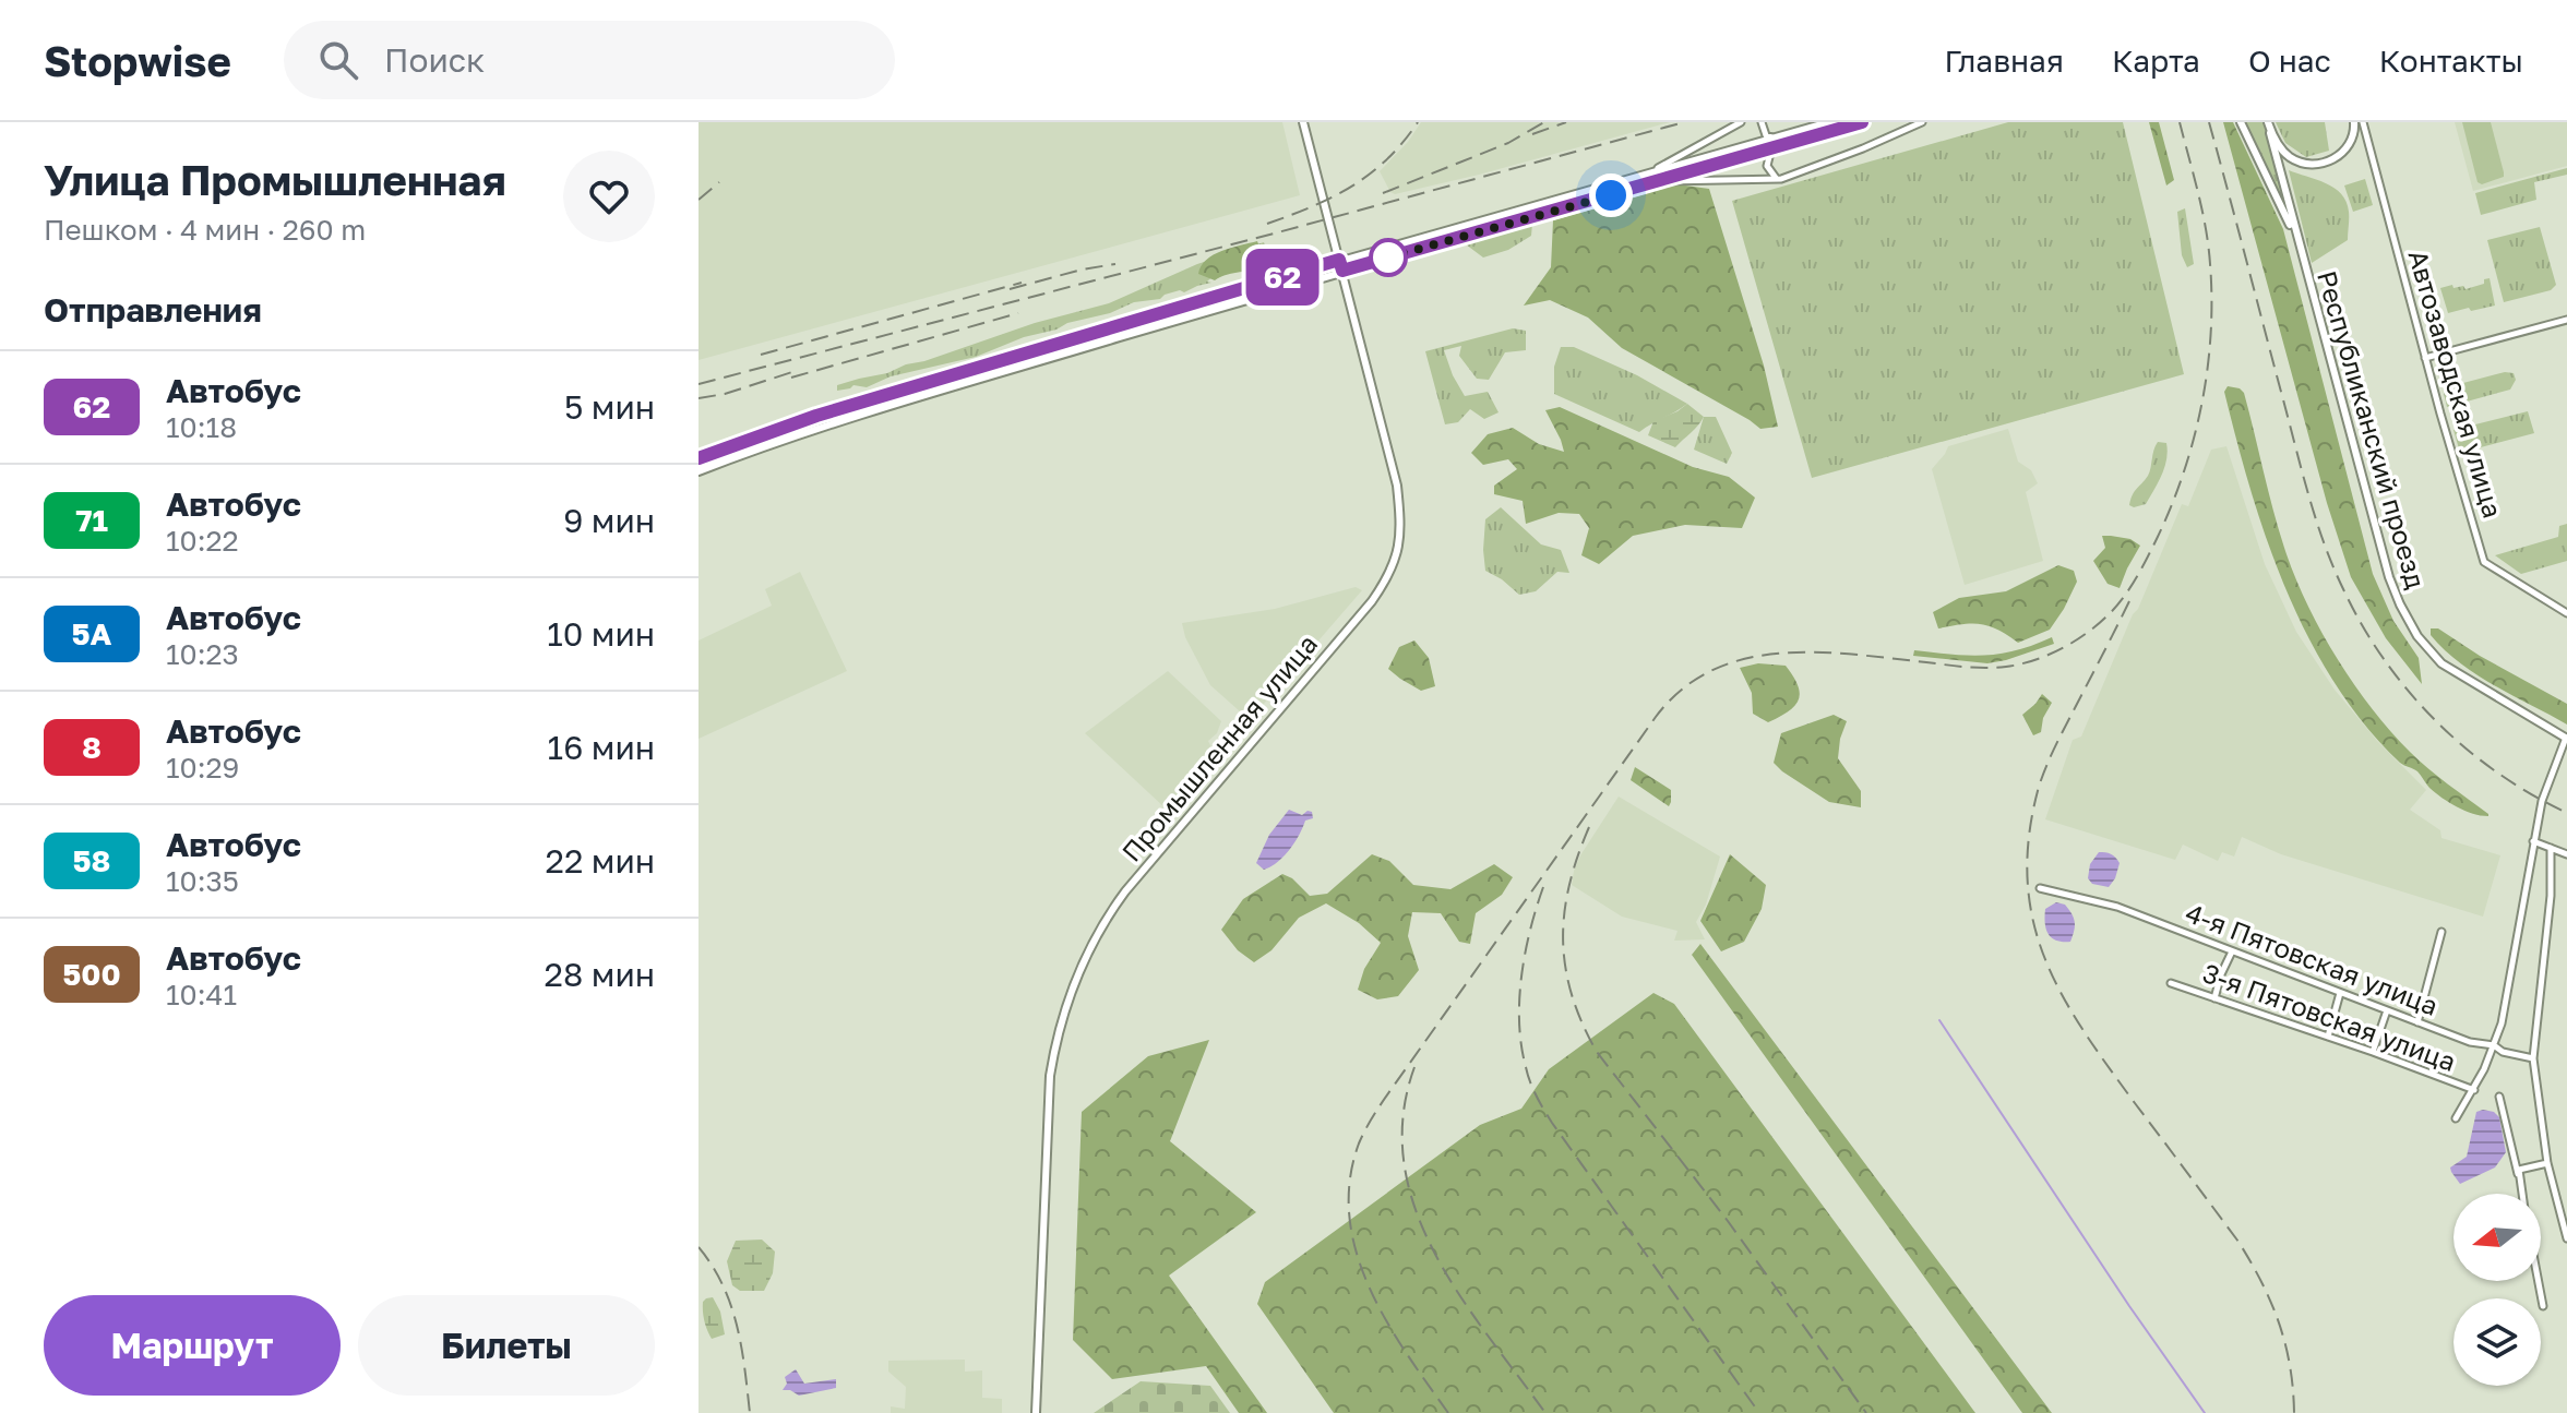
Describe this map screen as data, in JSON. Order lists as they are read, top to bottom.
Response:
{
  "streets": {
    "main road": ["Республиканский проезд", "Промышленная улица"],
    "street": ["Автозаводская улица", "4-я Пятовская улица", "3-я Пятовская улица"]
  },
  "lines": ["bus line 62"],
  "north": "left",
  "page": {
    "header": "Stopwise",
    "search": "Поиск",
    "nav": [
      "Главная",
      "Карта",
      "О нас",
      "Контакты"
    ],
    "heading": [
      ["Улица Промышленная", "Пешком · 4 мин · 260 m"],
      "Отправления"
    ],
    "on_map": "62",
    "list": [
      {
        "mark": "62",
        "name": "Автобус",
        "note": "10:18",
        "value": "5 мин"
      },
      {
        "mark": "71",
        "name": "Автобус",
        "note": "10:22",
        "value": "9 мин"
      },
      {
        "mark": "5А",
        "name": "Автобус",
        "note": "10:23",
        "value": "10 мин"
      },
      {
        "mark": "8",
        "name": "Автобус",
        "note": "10:29",
        "value": "16 мин"
      },
      {
        "mark": "58",
        "name": "Автобус",
        "note": "10:35",
        "value": "22 мин"
      },
      {
        "mark": "500",
        "name": "Автобус",
        "note": "10:41",
        "value": "28 мин"
      }
    ],
    "buttons": ["Маршрут", "Билеты"]
  }
}
